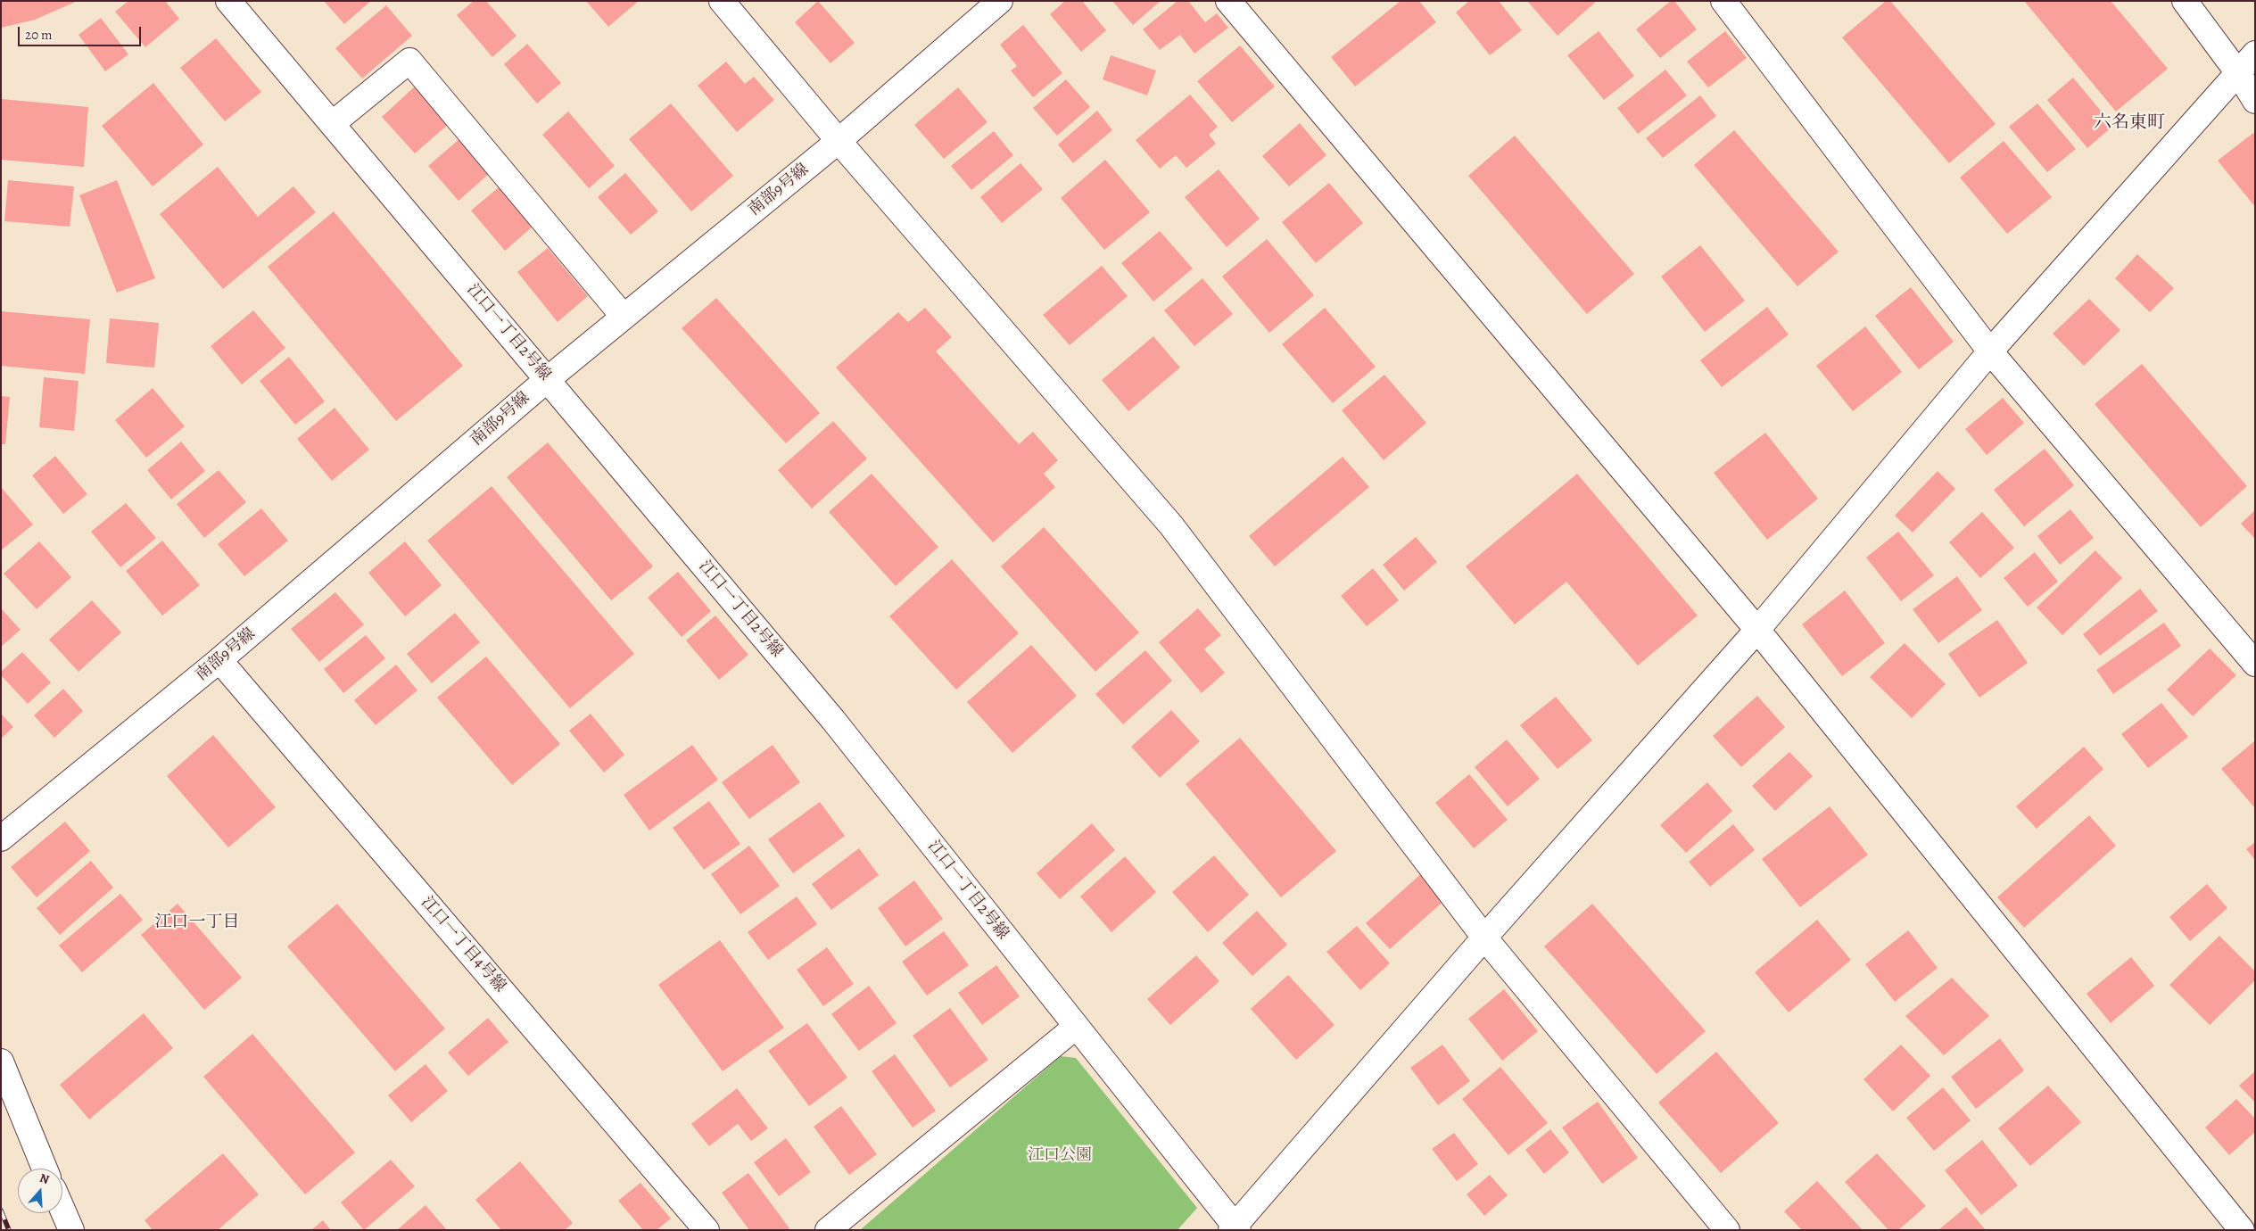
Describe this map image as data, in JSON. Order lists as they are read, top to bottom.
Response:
{
  "streets": {
    "street": ["南部9号線", "江口一丁目2号線", "江口一丁目4号線"]
  },
  "crossings": [
    ["南部9号線", "江口一丁目2号線"],
    ["南部9号線", "江口一丁目4号線"]
  ],
  "districts": ["六名東町", "江口一丁目"],
  "parks": ["江口公園"],
  "scale_bar": "20 m",
  "north": "top"
}
